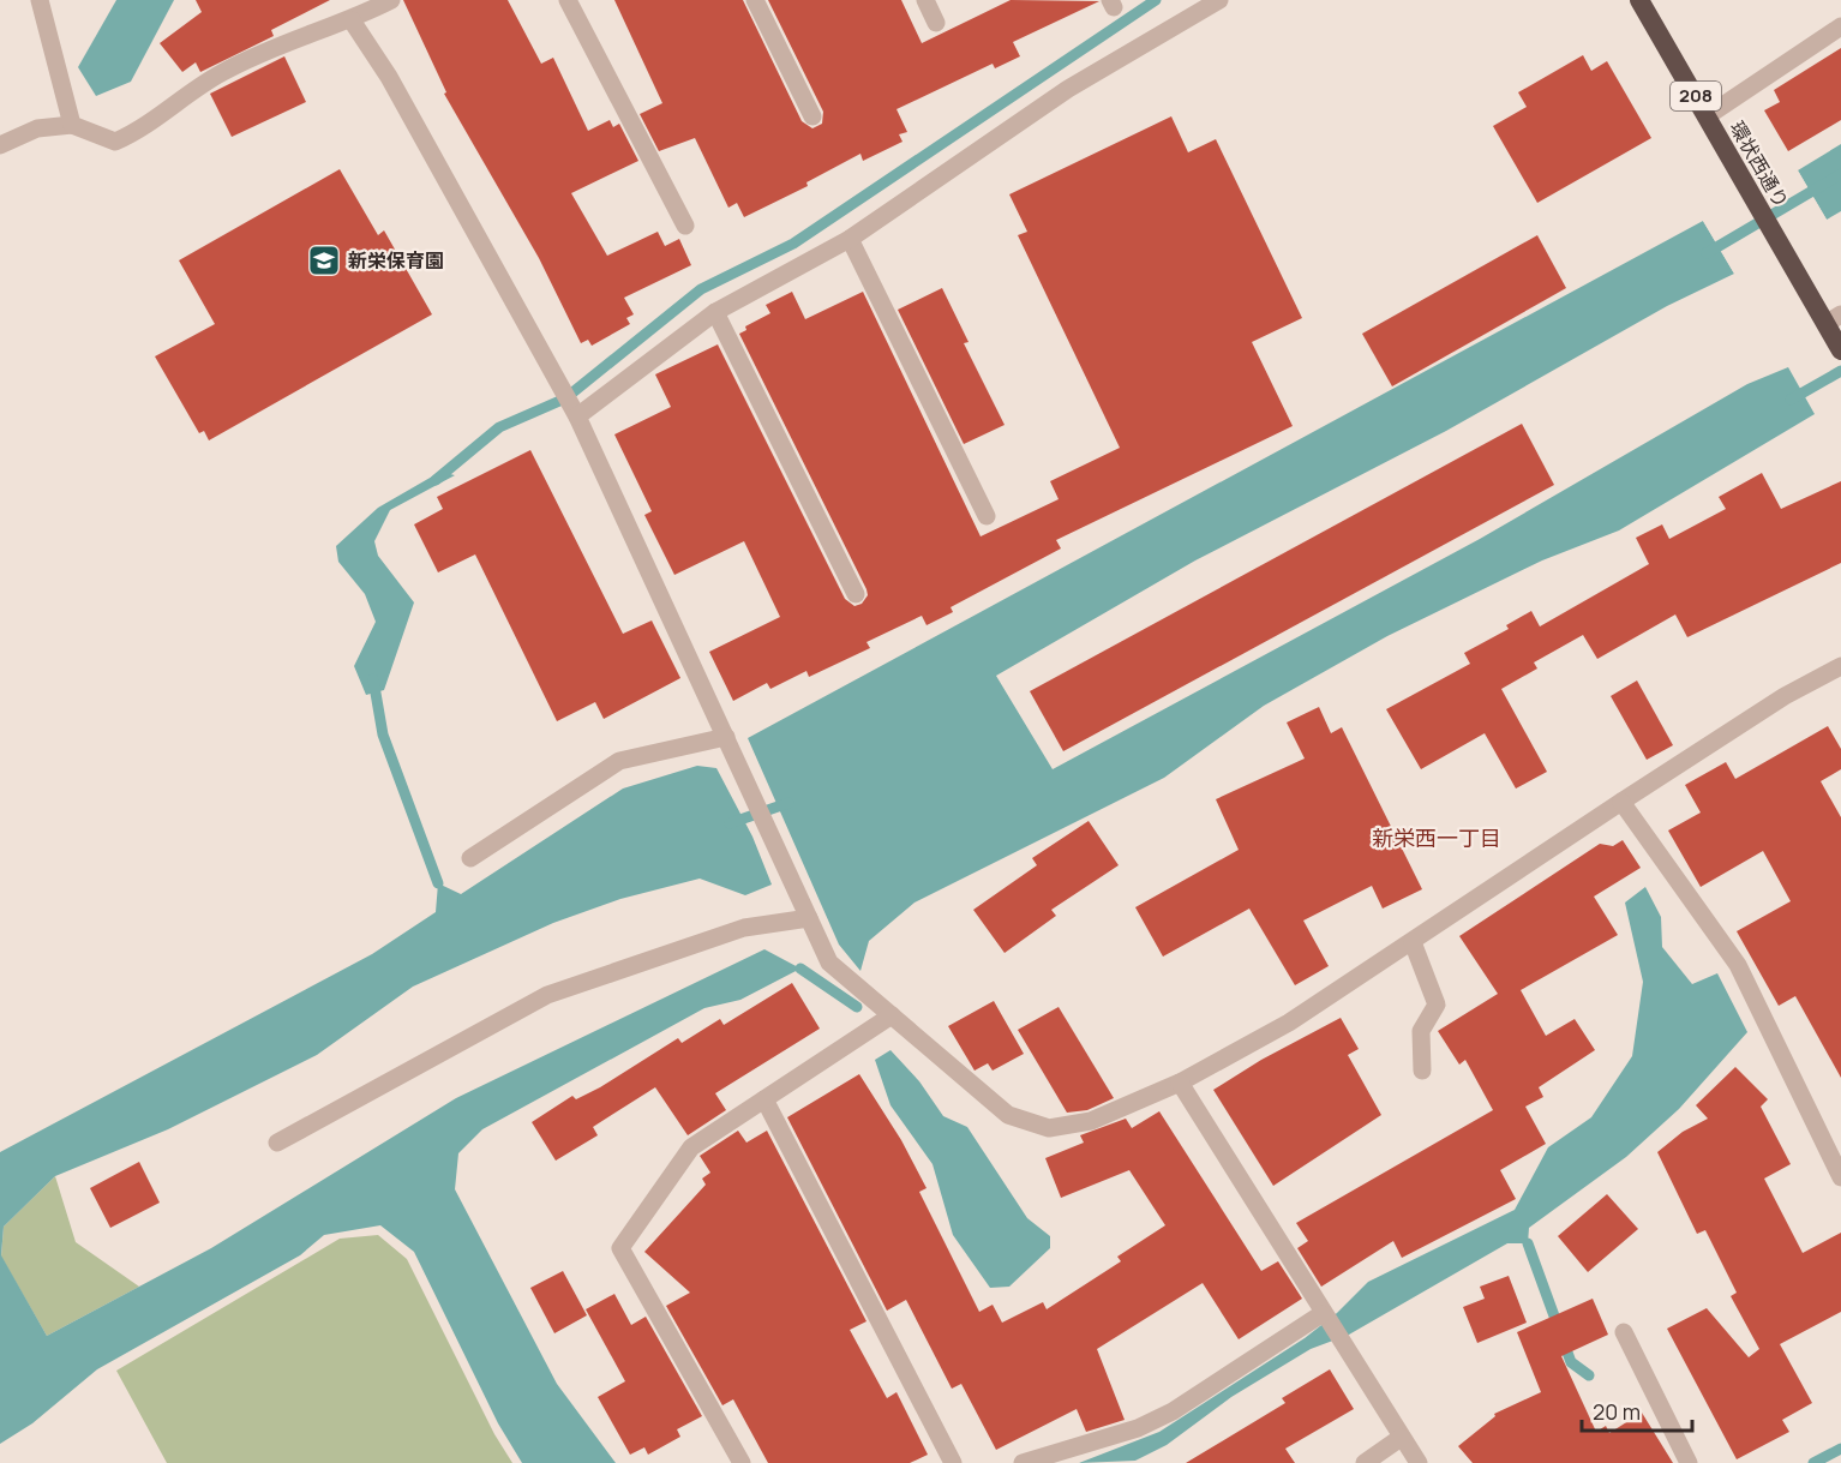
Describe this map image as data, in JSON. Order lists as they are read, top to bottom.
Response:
{
  "streets": {
    "highway": ["208", "環状西通り"]
  },
  "districts": ["新栄西一丁目"],
  "places": {
    "school or university": ["新栄保育園"]
  },
  "scale_bar": "20 m"
}
